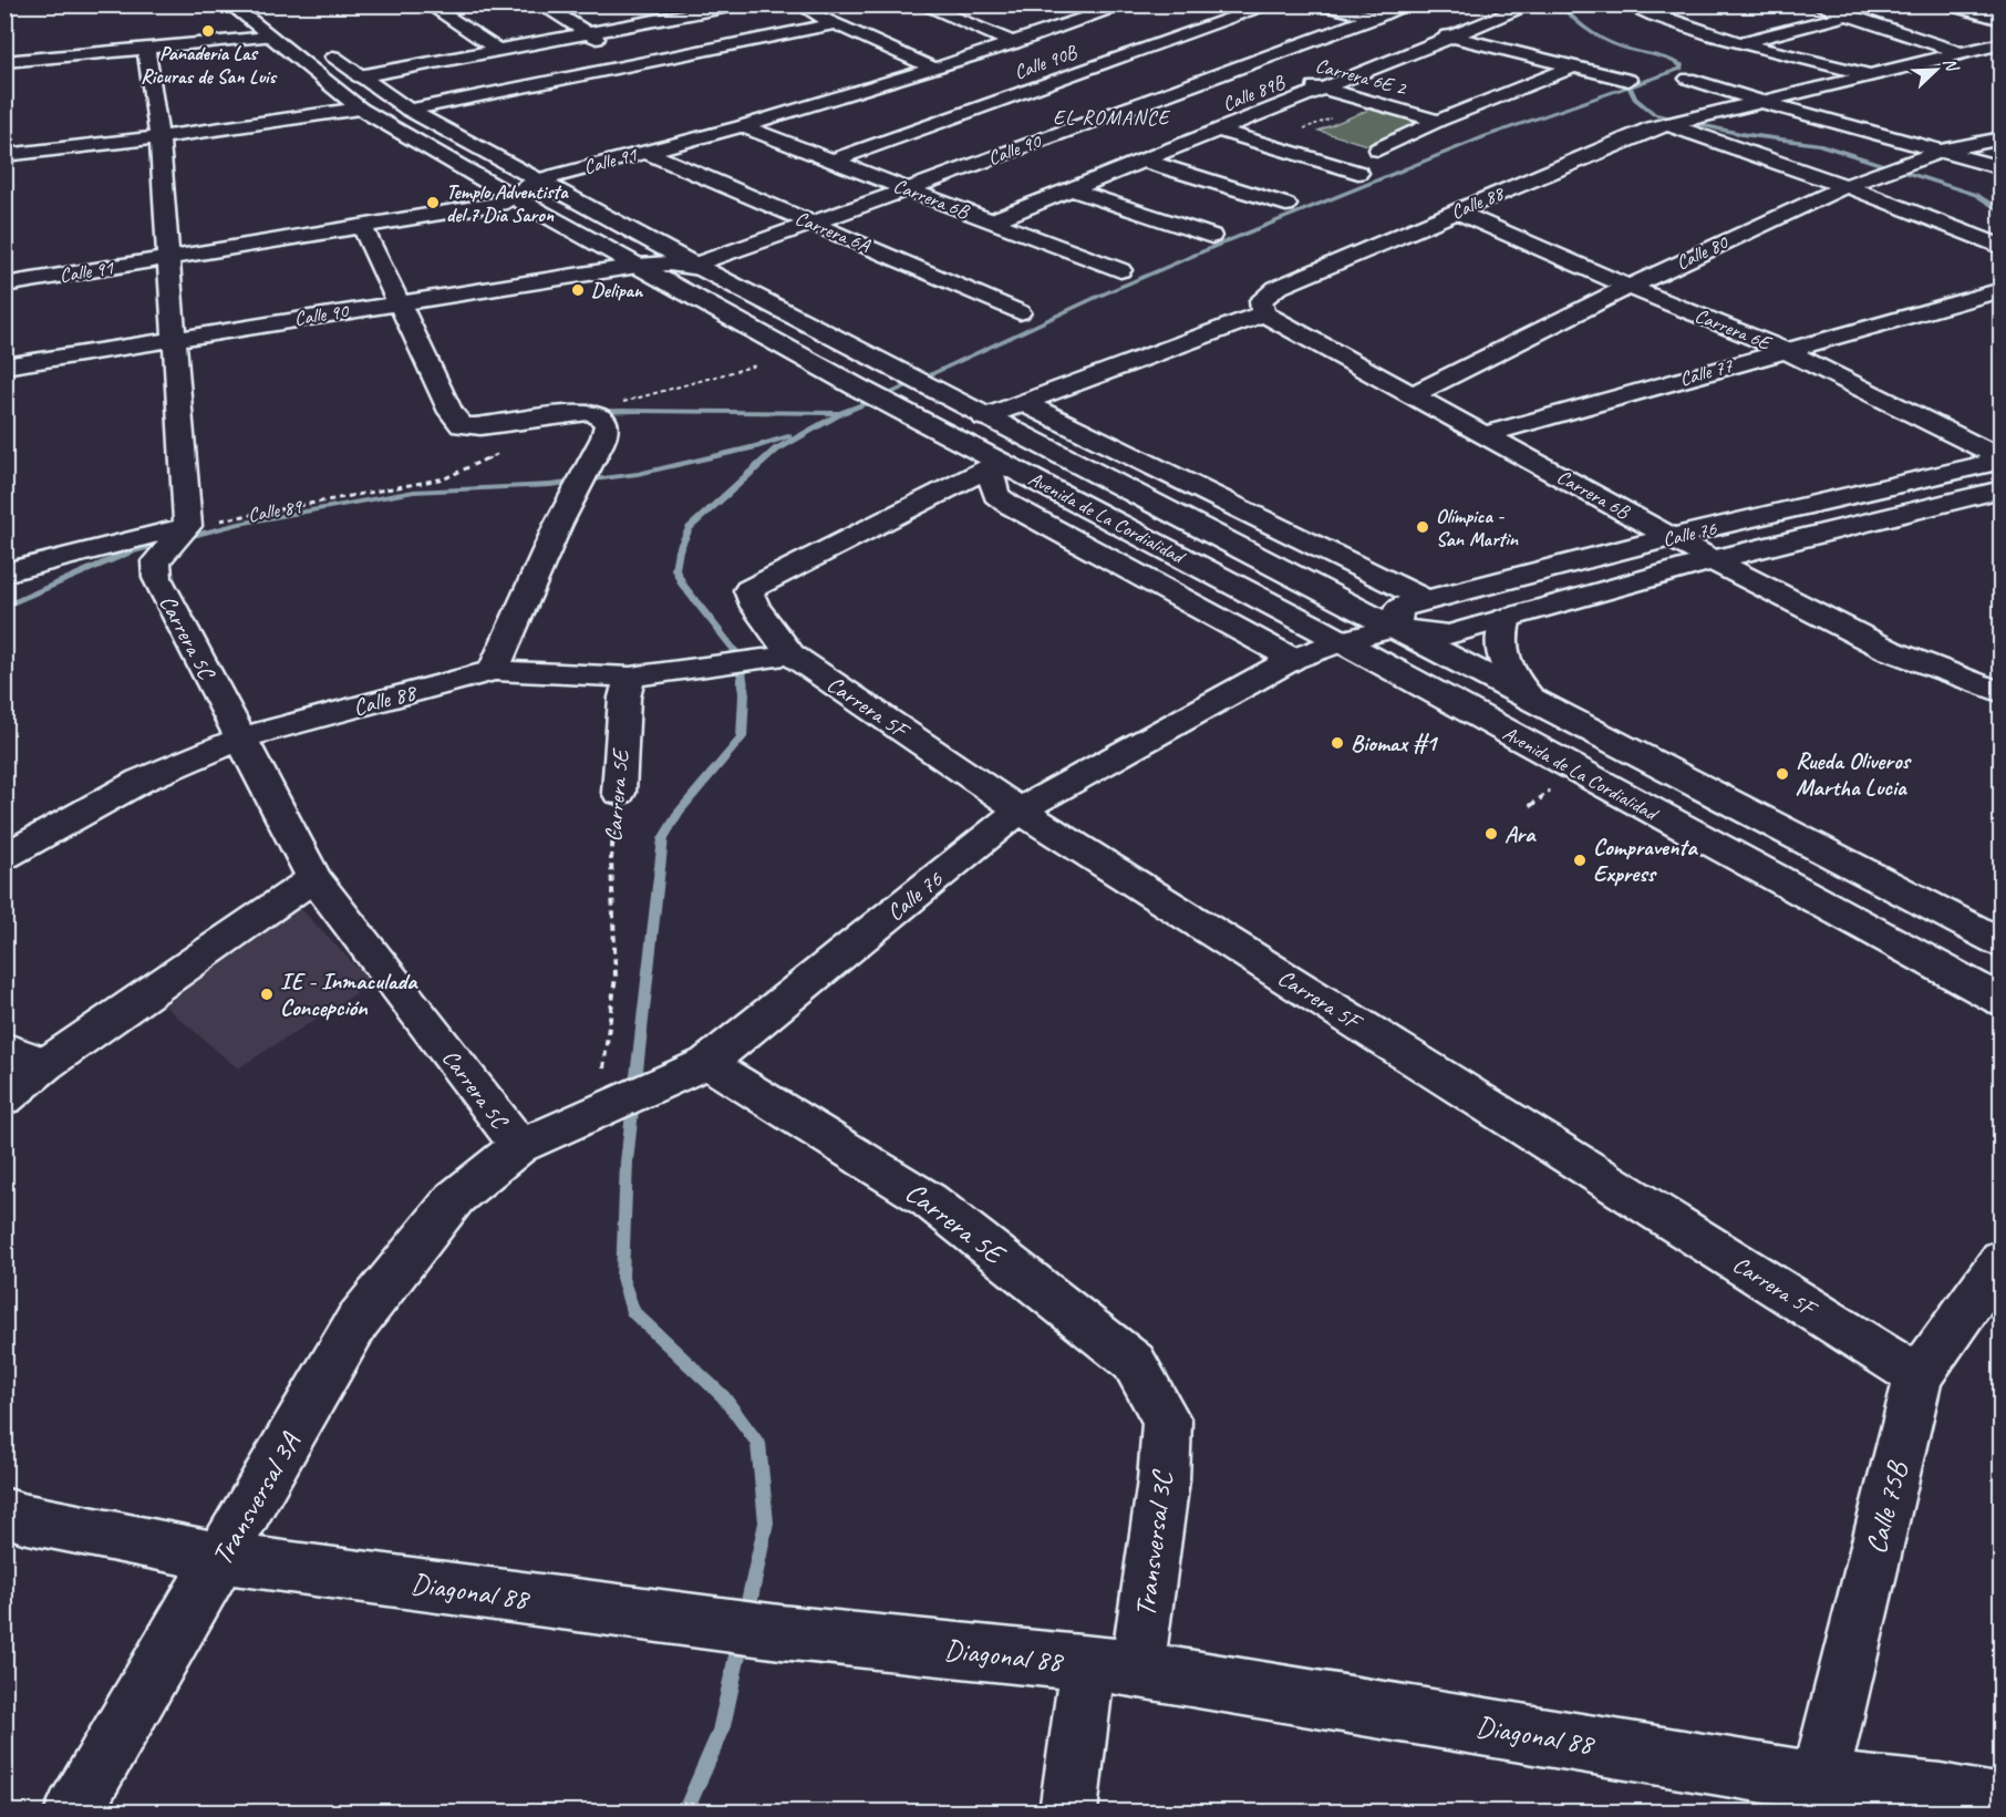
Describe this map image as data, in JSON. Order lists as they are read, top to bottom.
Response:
{
  "streets": {
    "street": [
      "Calle 90B",
      "Carrera 6E 2",
      "Calle 89B",
      "Calle 90",
      "Calle 91",
      "Carrera 6B",
      "Calle 88",
      "Carrera 6A",
      "Calle 80",
      "Carrera 6E",
      "Calle 77",
      "Avenida de La Cordialidad",
      "Calle 76",
      "Carrera 5C",
      "Carrera 5F",
      "Carrera 5E",
      "Transversal 3A",
      "Calle 75B",
      "Transversal 3C",
      "Diagonal 88"
    ],
    "path": ["Calle 89"]
  },
  "crossings": [
    ["Calle 90B", "Carrera 6B"],
    ["Carrera 6E 2", "Calle 89B"],
    ["Calle 89B", "Carrera 6B"],
    ["Calle 90", "Carrera 6B"],
    ["Calle 90", "Carrera 6A"],
    ["Calle 90", "Avenida de La Cordialidad"],
    ["Calle 91", "Carrera 6B"],
    ["Calle 91", "Carrera 6A"],
    ["Calle 91", "Avenida de La Cordialidad"],
    ["Carrera 6B", "Calle 88"],
    ["Carrera 6B", "Calle 80"],
    ["Carrera 6B", "Calle 77"],
    ["Carrera 6B", "Calle 76"],
    ["Calle 88", "Carrera 6E"],
    ["Calle 88", "Carrera 5C"],
    ["Calle 88", "Carrera 5F"],
    ["Calle 88", "Carrera 5E"],
    ["Calle 80", "Carrera 6E"],
    ["Carrera 6E", "Calle 77"],
    ["Carrera 6E", "Calle 76"],
    ["Calle 89", "Carrera 5C"],
    ["Avenida de La Cordialidad", "Calle 76"],
    ["Avenida de La Cordialidad", "Carrera 5F"],
    ["Calle 76", "Carrera 5C"],
    ["Calle 76", "Carrera 5F"],
    ["Calle 76", "Carrera 5E"],
    ["Calle 76", "Transversal 3A"],
    ["Carrera 5F", "Calle 75B"],
    ["Carrera 5E", "Transversal 3C"],
    ["Transversal 3A", "Diagonal 88"],
    ["Calle 75B", "Diagonal 88"],
    ["Transversal 3C", "Diagonal 88"]
  ],
  "districts": ["EL ROMANCE"],
  "places": [
    "Panaderia Las Ricuras de San Luis",
    "Templo Adventista del 7 Dia Saron",
    "Delipan",
    "Olímpica - San Martin",
    "Biomax #1",
    "Rueda Oliveros Martha Lucia",
    "Ara",
    "Compraventa Express",
    "IE - Inmaculada Concepción"
  ],
  "north": "top right"
}
